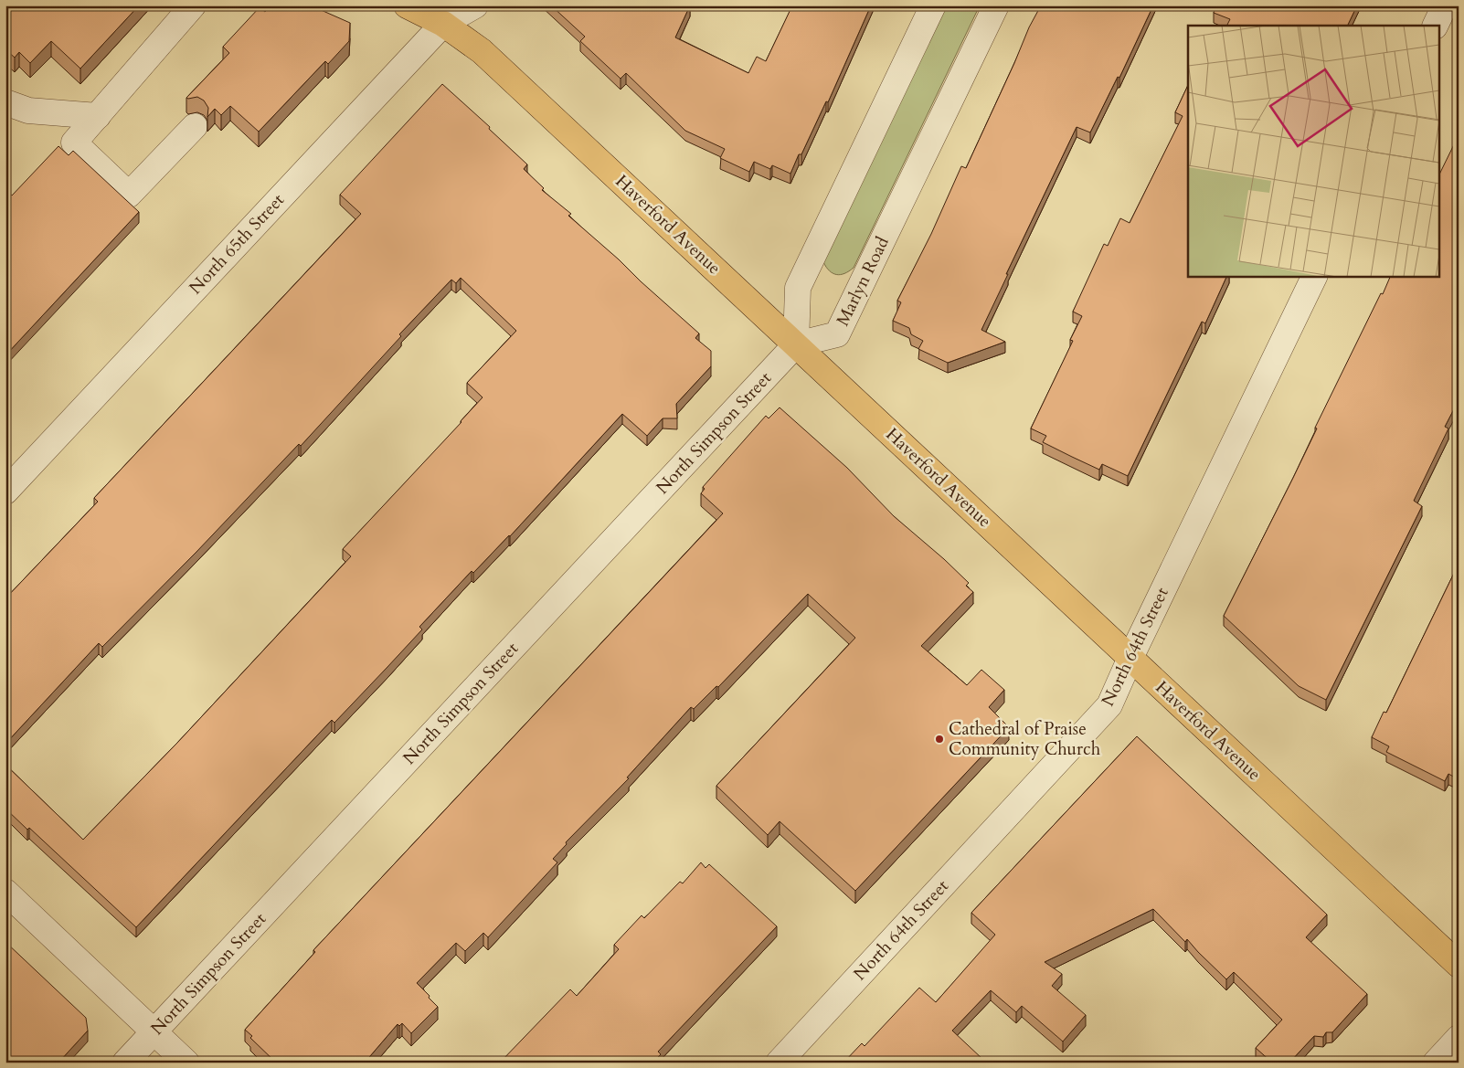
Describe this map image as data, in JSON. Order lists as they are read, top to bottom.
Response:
{
  "streets": {
    "main road": ["Haverford Avenue"],
    "street": [
      "North 65th Street",
      "Marlyn Road",
      "North Simpson Street",
      "North 64th Street"
    ]
  },
  "crossings": [
    ["Haverford Avenue", "North 65th Street"],
    ["Haverford Avenue", "Marlyn Road"],
    ["Haverford Avenue", "North Simpson Street"],
    ["Haverford Avenue", "North 64th Street"],
    ["Marlyn Road", "North Simpson Street"]
  ],
  "places": ["Cathedral of Praise Community Church"]
}
